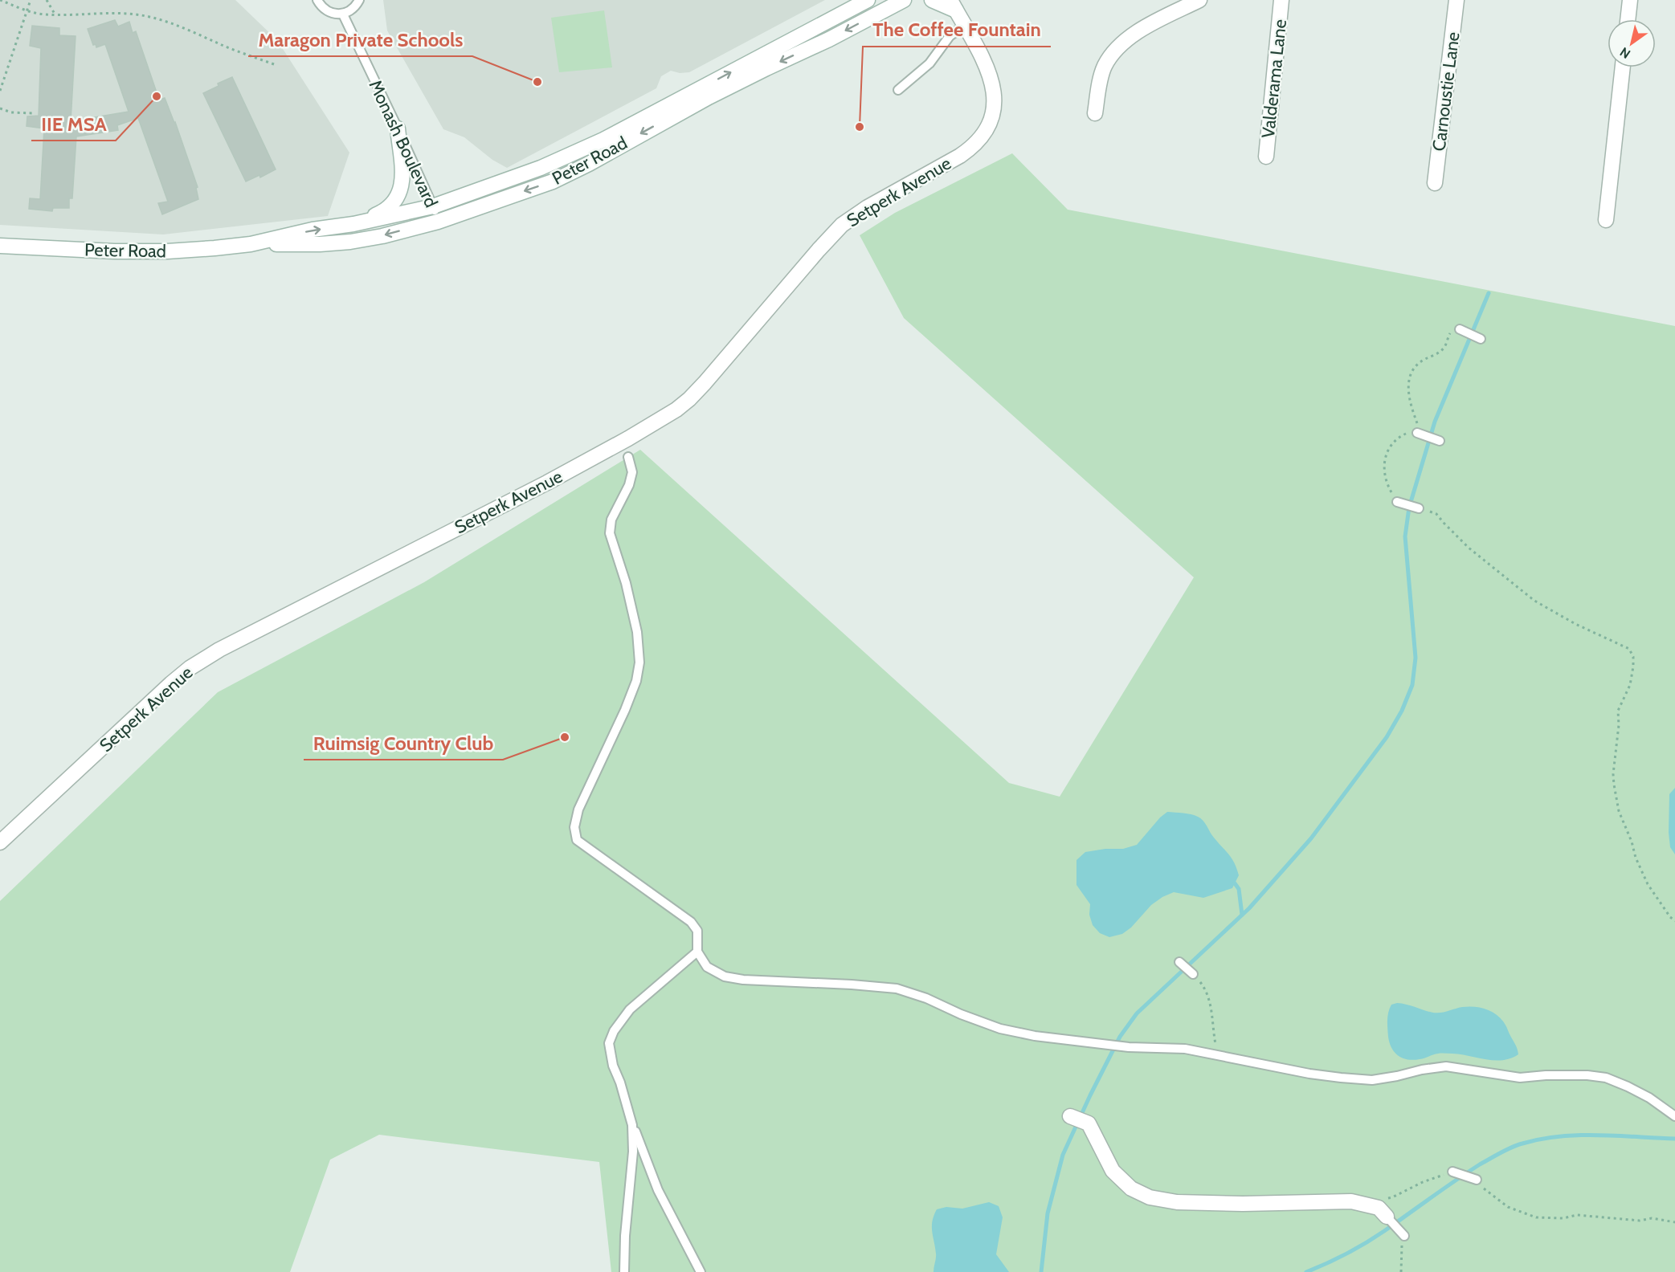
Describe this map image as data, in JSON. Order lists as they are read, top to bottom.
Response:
{
  "streets": {
    "street": [
      "Valderama Lane",
      "Carnoustie Lane",
      "Peter Road",
      "Setperk Avenue"
    ],
    "lane": ["Monash Boulevard"]
  },
  "crossings": [
    ["Monash Boulevard", "Peter Road"]
  ],
  "places": [
    "Maragon Private Schools",
    "IIE MSA",
    "The Coffee Fountain",
    "Ruimsig Country Club"
  ],
  "north": "bottom left"
}
